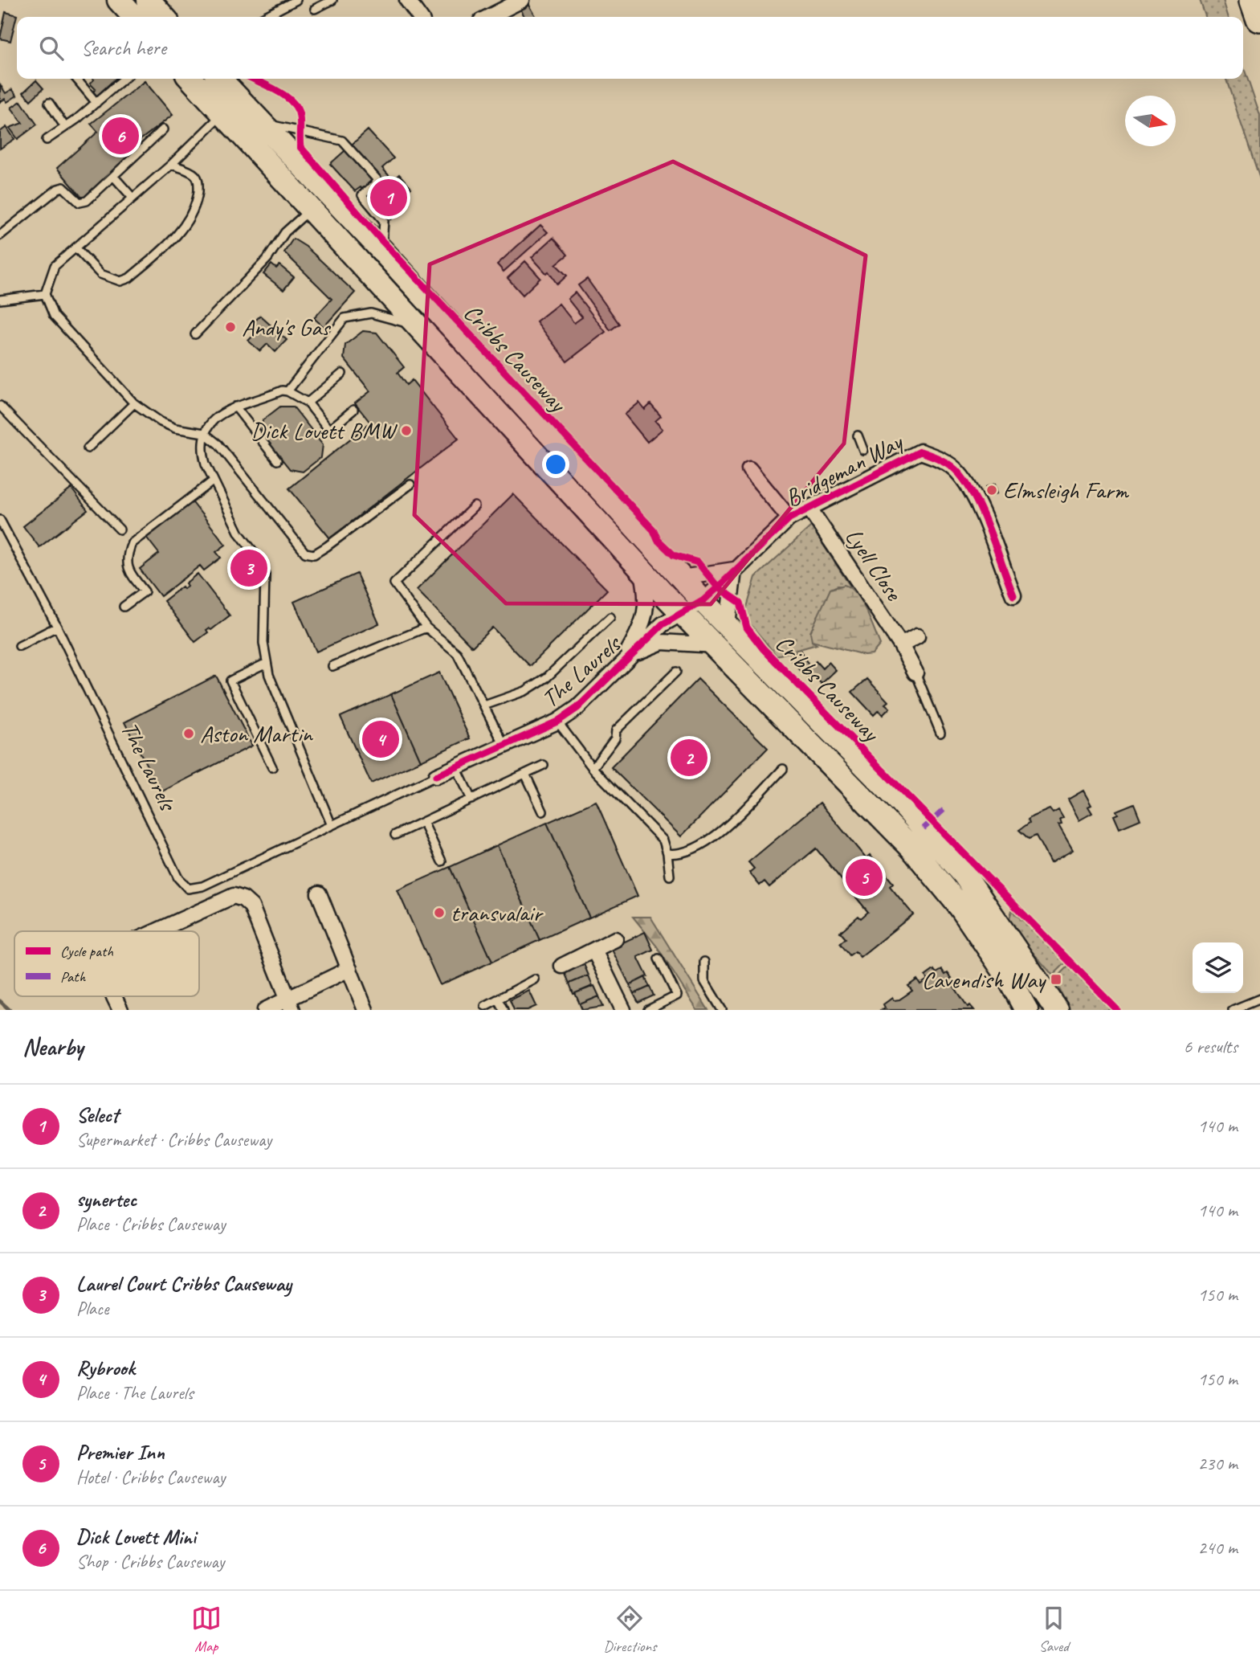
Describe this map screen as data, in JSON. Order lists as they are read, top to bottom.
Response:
{
  "streets": {
    "main road": ["Cribbs Causeway"],
    "street": ["Bridgeman Way", "Lyell Close", "The Laurels"]
  },
  "crossings": [
    ["Cribbs Causeway", "Bridgeman Way"],
    ["Cribbs Causeway", "The Laurels"],
    ["Bridgeman Way", "Lyell Close"],
    ["Bridgeman Way", "The Laurels"]
  ],
  "places": {
    "other": [
      "Andy's Gas",
      "Dick Lovett BMW",
      "Elmsleigh Farm",
      "Aston Martin",
      "transvalair"
    ],
    "transit": ["Cavendish Way"]
  },
  "legend": ["Cycle path", "Path"],
  "north": "right",
  "page": {
    "search": "Search here",
    "pins": [
      "6",
      "1",
      "3",
      "4",
      "2",
      "5"
    ],
    "heading": ["Nearby", "6 results"],
    "list": [
      {
        "mark": "1",
        "name": "Select",
        "note": "Supermarket · Cribbs Causeway",
        "value": "140 m"
      },
      {
        "mark": "2",
        "name": "synertec",
        "note": "Place · Cribbs Causeway",
        "value": "140 m"
      },
      {
        "mark": "3",
        "name": "Laurel Court Cribbs Causeway",
        "note": "Place",
        "value": "150 m"
      },
      {
        "mark": "4",
        "name": "Rybrook",
        "note": "Place · The Laurels",
        "value": "150 m"
      },
      {
        "mark": "5",
        "name": "Premier Inn",
        "note": "Hotel · Cribbs Causeway",
        "value": "230 m"
      },
      {
        "mark": "6",
        "name": "Dick Lovett Mini",
        "note": "Shop · Cribbs Causeway",
        "value": "240 m"
      }
    ],
    "nav": ["Map", "Directions", "Saved"]
  }
}
